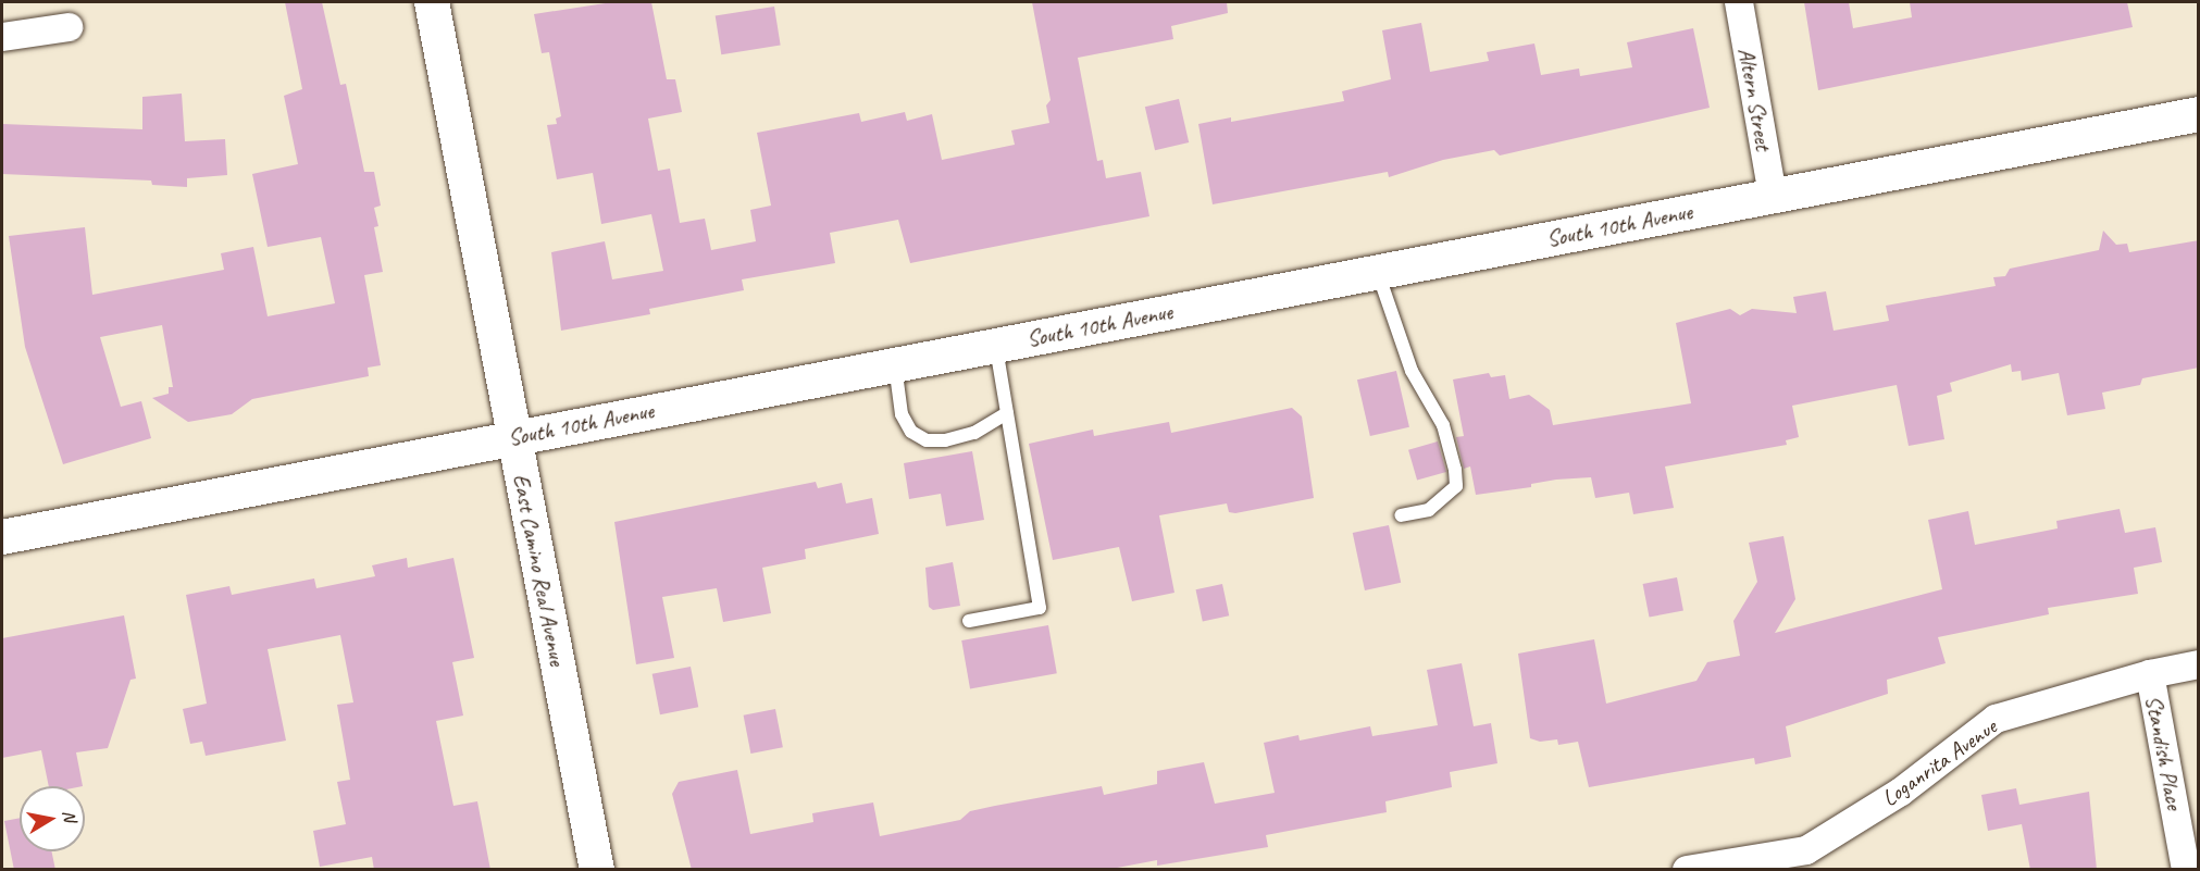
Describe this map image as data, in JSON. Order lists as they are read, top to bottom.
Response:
{
  "streets": {
    "street": [
      "Altern Street",
      "South 10th Avenue",
      "East Camino Real Avenue",
      "Standish Place",
      "Loganrita Avenue"
    ]
  },
  "crossings": [
    ["Altern Street", "South 10th Avenue"],
    ["South 10th Avenue", "East Camino Real Avenue"],
    ["Standish Place", "Loganrita Avenue"]
  ],
  "north": "right"
}
